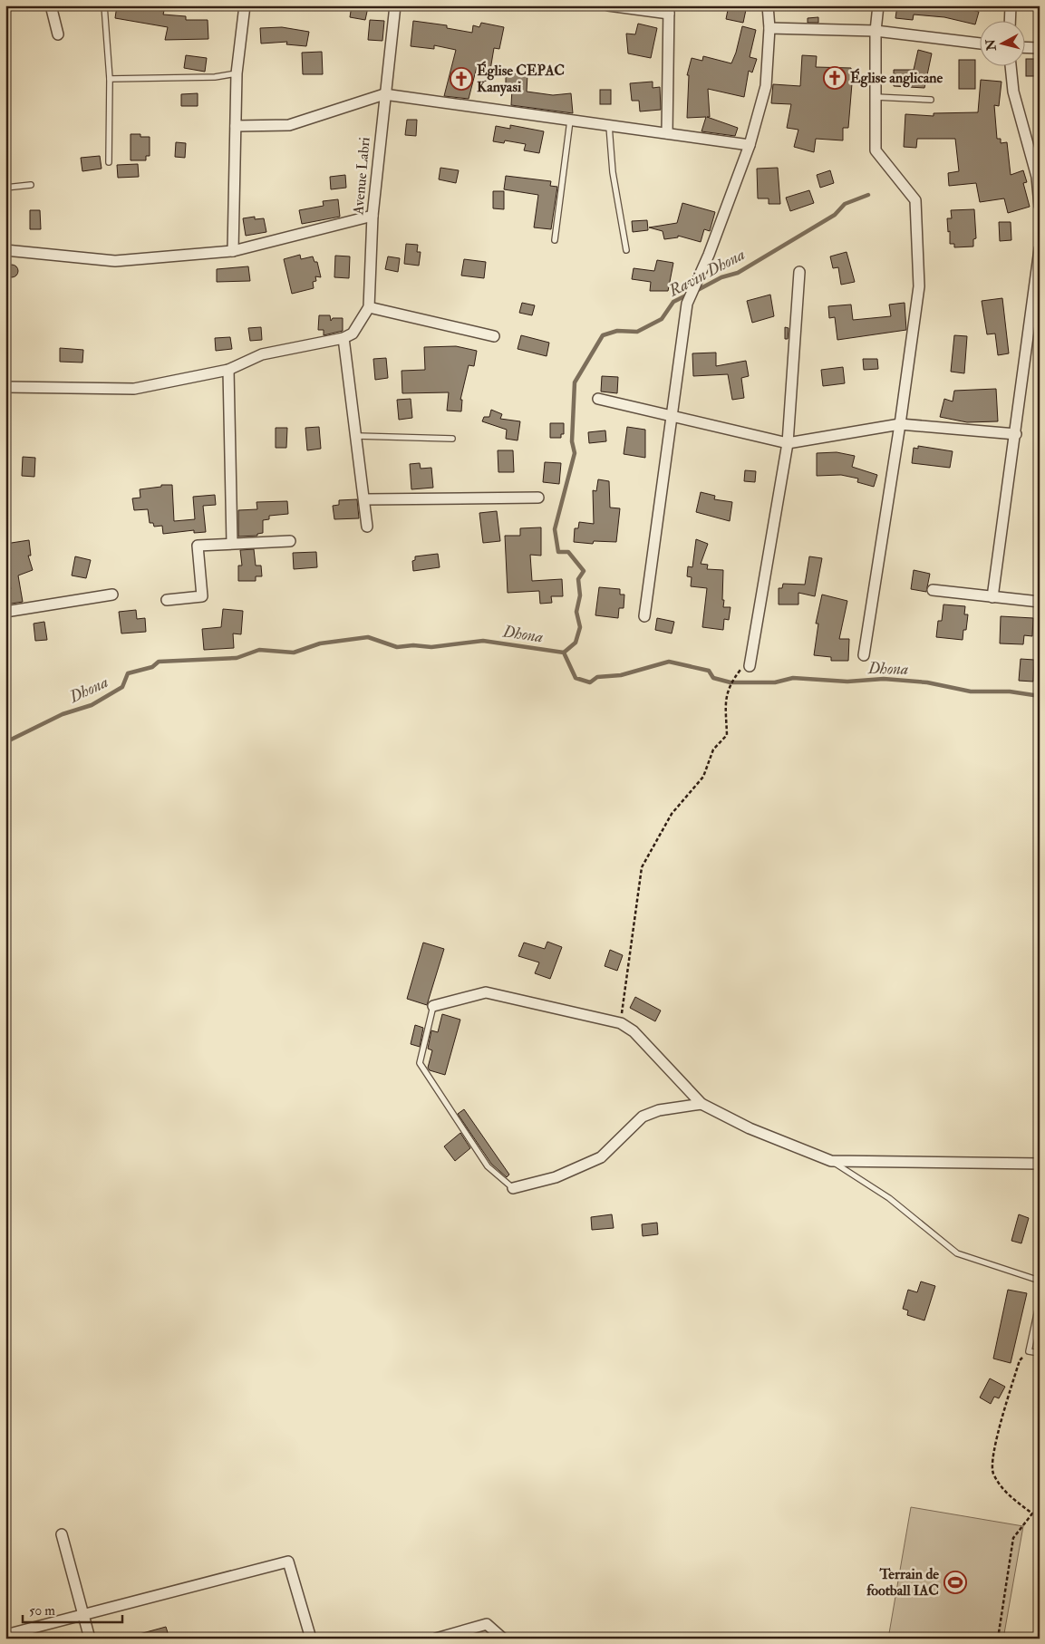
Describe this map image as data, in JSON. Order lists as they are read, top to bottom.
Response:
{
  "streets": {
    "street": ["Avenue Labri"]
  },
  "water": ["Ravin Dhona", "Dhona"],
  "places": {
    "church": ["Église anglicane", "Église CEPAC Kanyasi"],
    "sports": ["Terrain de football IAC"]
  },
  "scale_bar": "50 m",
  "north": "left"
}
